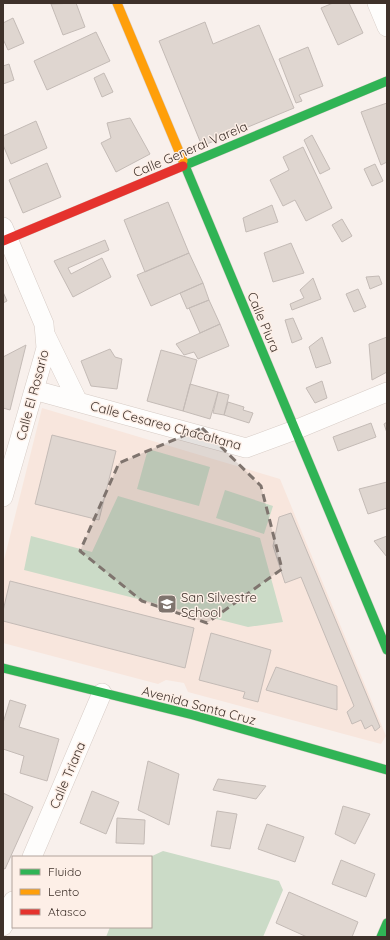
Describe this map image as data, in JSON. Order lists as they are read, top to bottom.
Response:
{
  "streets": {
    "street": [
      "Calle General Varela",
      "Calle Piura",
      "Calle El Rosario",
      "Calle Cesareo Chacaltana",
      "Avenida Santa Cruz",
      "Calle Triana"
    ]
  },
  "crossings": [
    ["Calle General Varela", "Calle Piura"],
    ["Calle General Varela", "Calle El Rosario"],
    ["Calle Piura", "Calle Cesareo Chacaltana"],
    ["Calle El Rosario", "Calle Cesareo Chacaltana"],
    ["Avenida Santa Cruz", "Calle Triana"]
  ],
  "places": {
    "school or university": ["San Silvestre School"]
  },
  "legend": ["Fluido", "Lento", "Atasco"]
}
